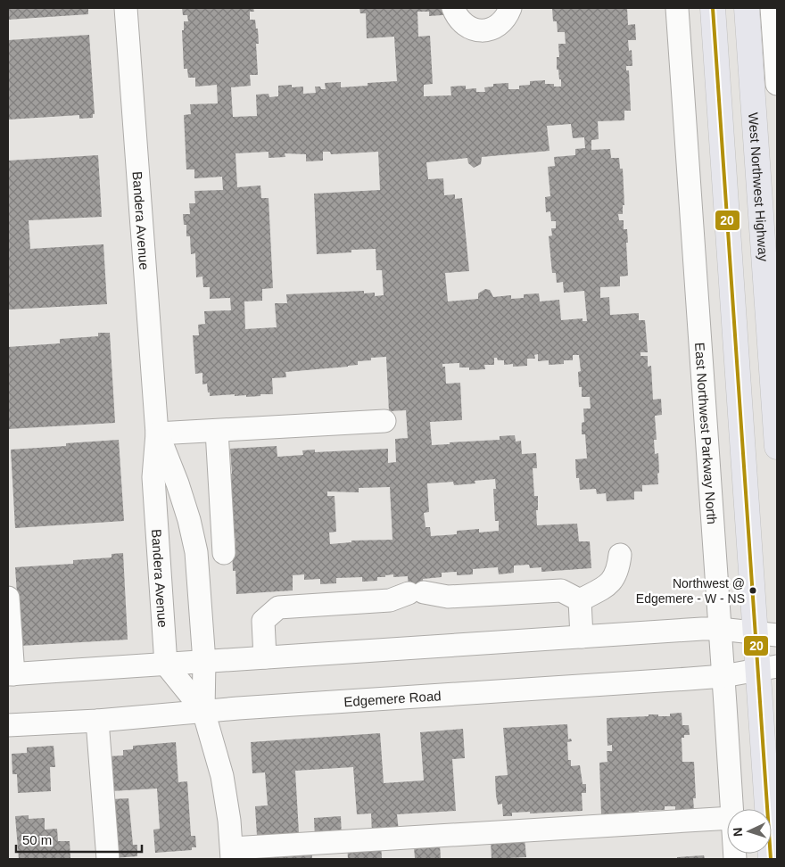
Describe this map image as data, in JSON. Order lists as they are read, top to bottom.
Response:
{
  "streets": {
    "main road": ["West Northwest Highway"],
    "street": ["Bandera Avenue", "East Northwest Parkway North", "Edgemere Road"]
  },
  "crossings": [
    ["Bandera Avenue", "Edgemere Road"],
    ["East Northwest Parkway North", "Edgemere Road"]
  ],
  "places": ["Northwest @ Edgemere - W - NS"],
  "lines": ["transit line 20"],
  "scale_bar": "50 m",
  "north": "left"
}
